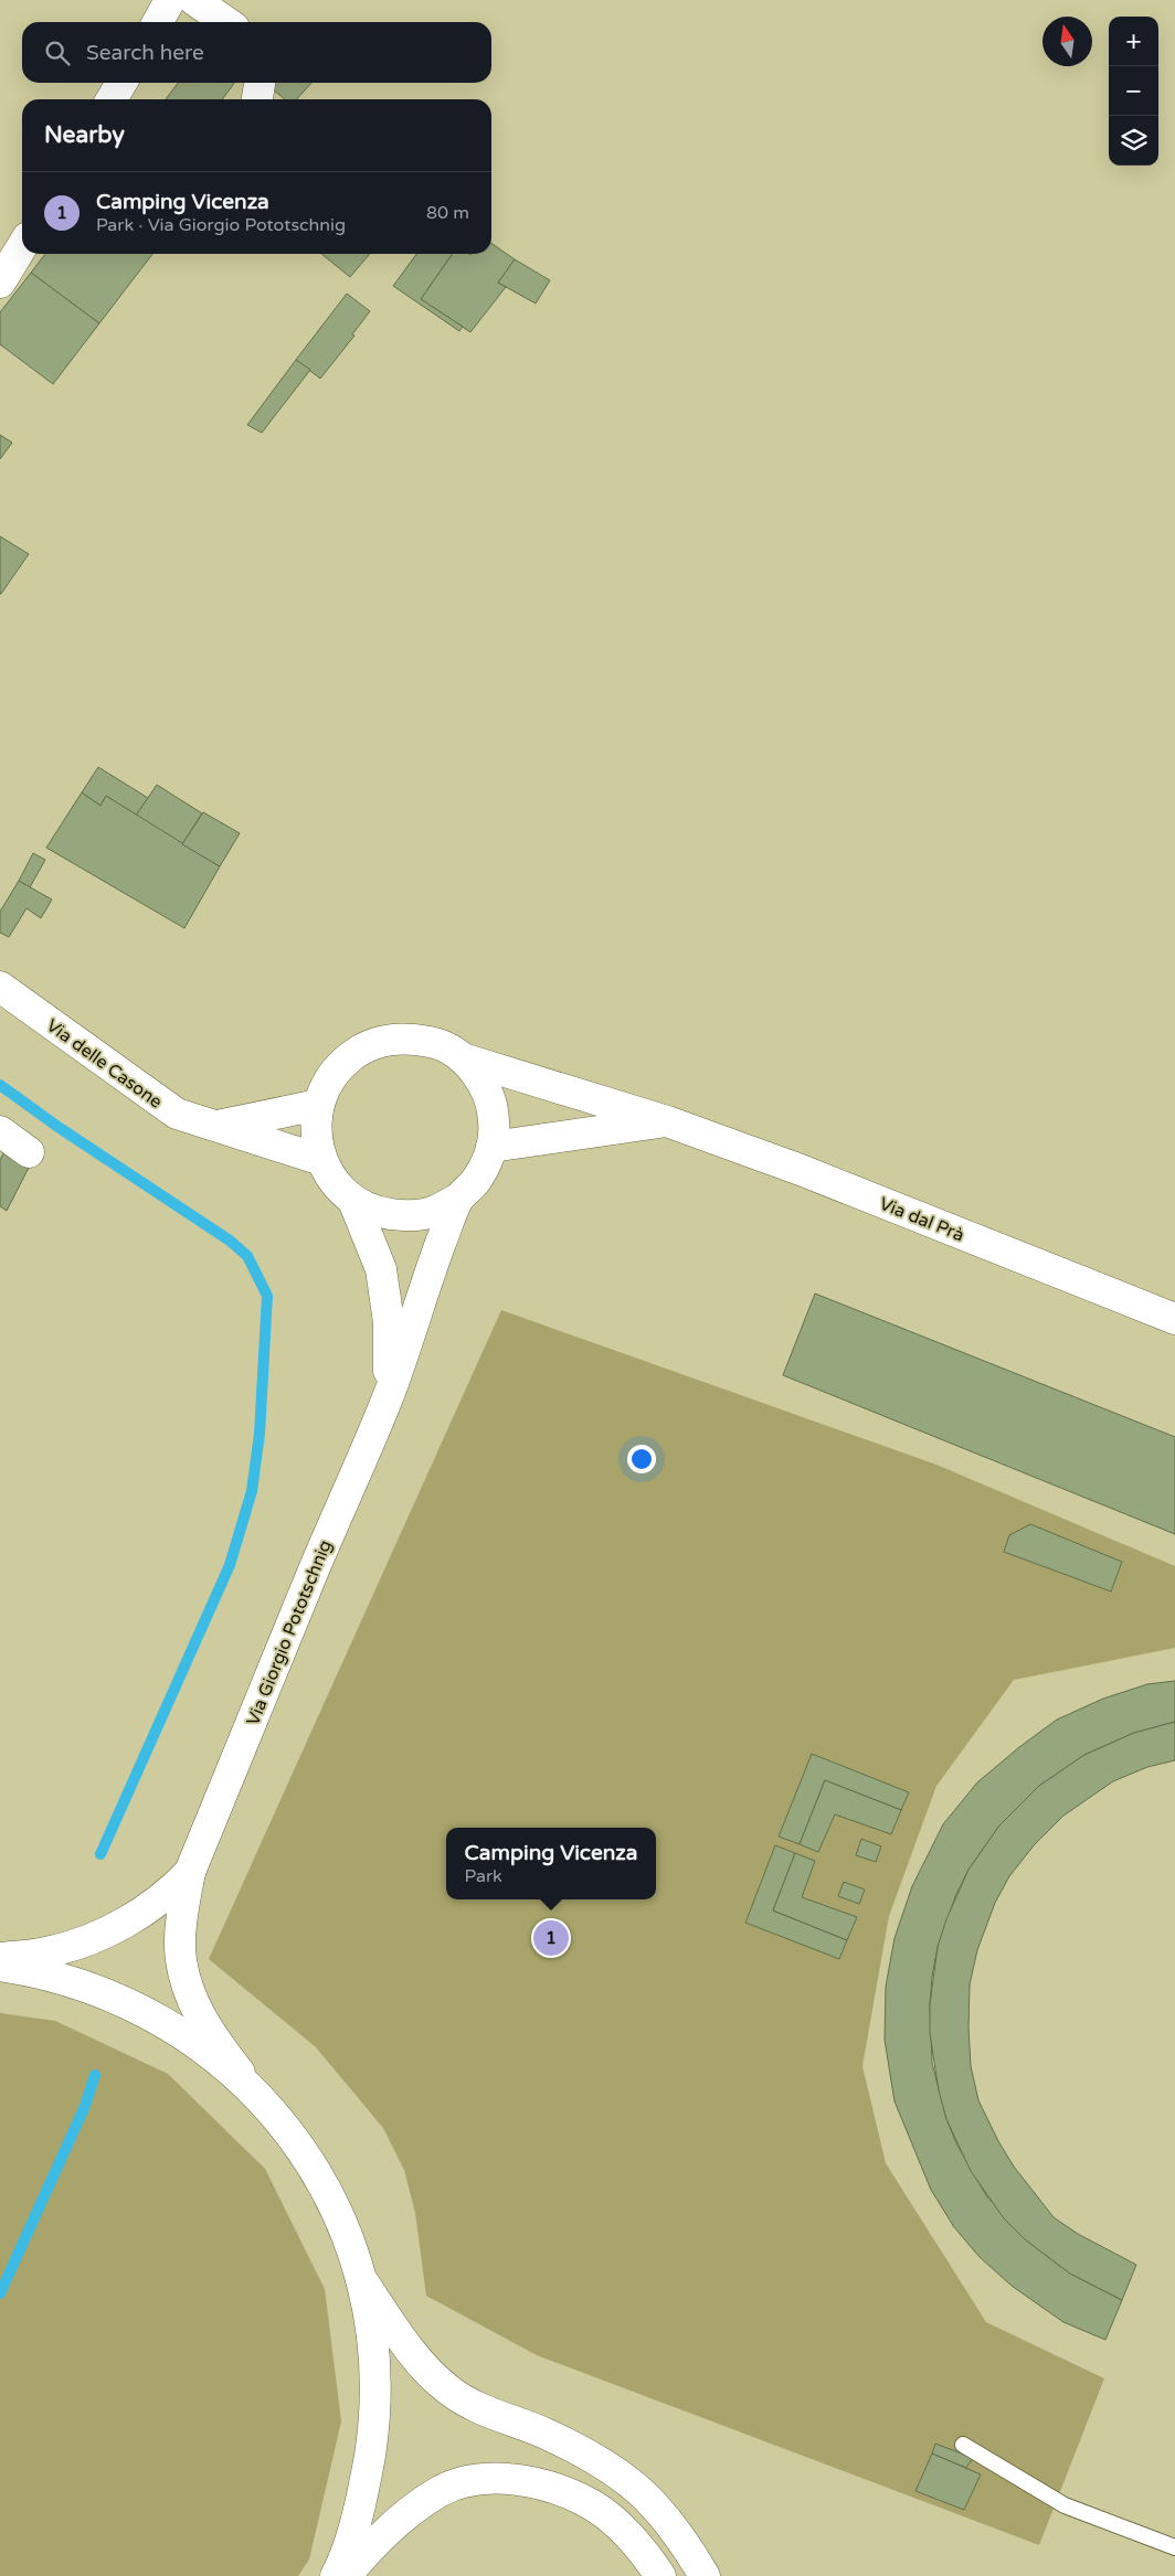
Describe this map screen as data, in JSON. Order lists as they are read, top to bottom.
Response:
{
  "streets": {
    "main road": ["Via delle Casone", "Via dal Prà", "Via Giorgio Pototschnig"]
  },
  "crossings": [
    ["Via delle Casone", "Via dal Prà"],
    ["Via delle Casone", "Via Giorgio Pototschnig"],
    ["Via dal Prà", "Via Giorgio Pototschnig"]
  ],
  "north": "top",
  "page": {
    "map_buttons": ["+", "−"],
    "search": "Search here",
    "heading": "Nearby",
    "list": [
      {
        "mark": "1",
        "name": "Camping Vicenza",
        "note": "Park · Via Giorgio Pototschnig",
        "value": "80 m"
      }
    ],
    "popup": ["Camping Vicenza", "Park"],
    "pins": "1"
  }
}
